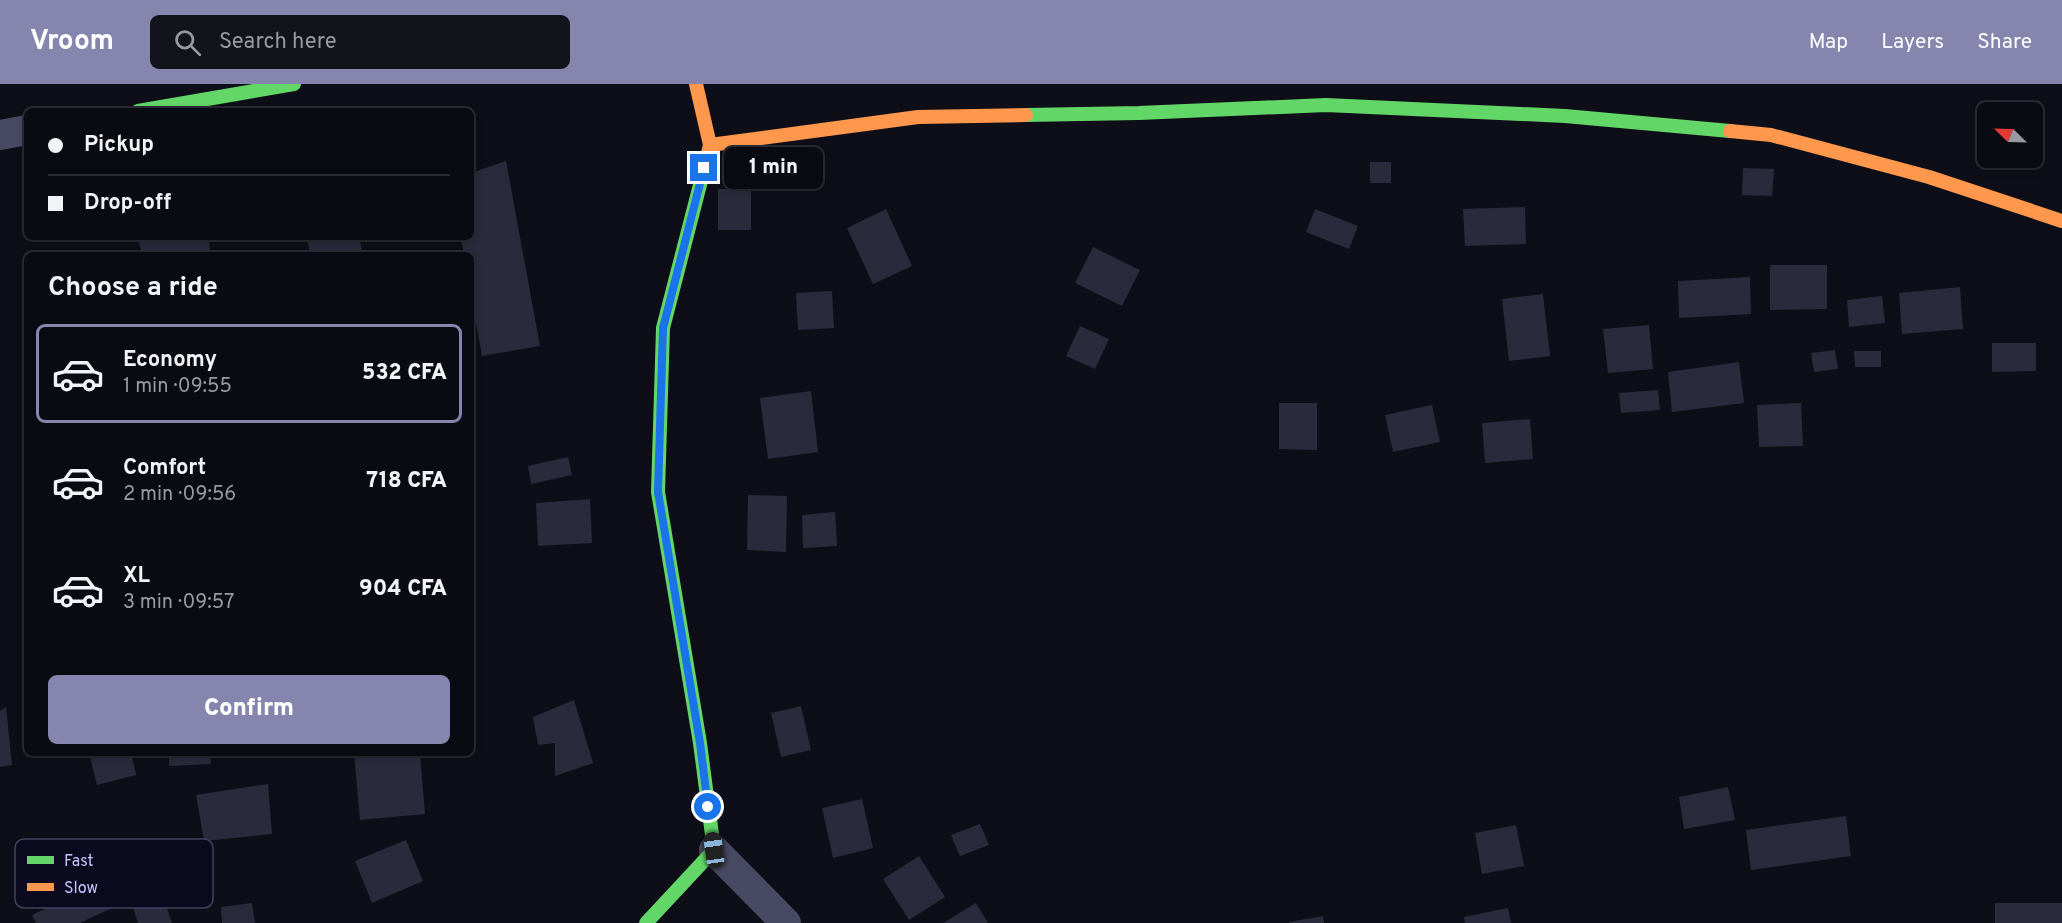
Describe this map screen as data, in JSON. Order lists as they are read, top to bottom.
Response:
{
  "legend": ["Fast", "Slow"],
  "north": "top left",
  "page": {
    "header": "Vroom",
    "search": "Search here",
    "nav": ["Map", "Layers", "Share"],
    "banner": ["Pickup", "Drop-off"],
    "bubble": "1 min",
    "heading": "Choose a ride",
    "list": [
      {
        "name": "Economy",
        "note": "1 min · 09:55",
        "value": "532 CFA"
      },
      {
        "name": "Comfort",
        "note": "2 min · 09:56",
        "value": "718 CFA"
      },
      {
        "name": "XL",
        "note": "3 min · 09:57",
        "value": "904 CFA"
      }
    ],
    "buttons": "Confirm"
  }
}
